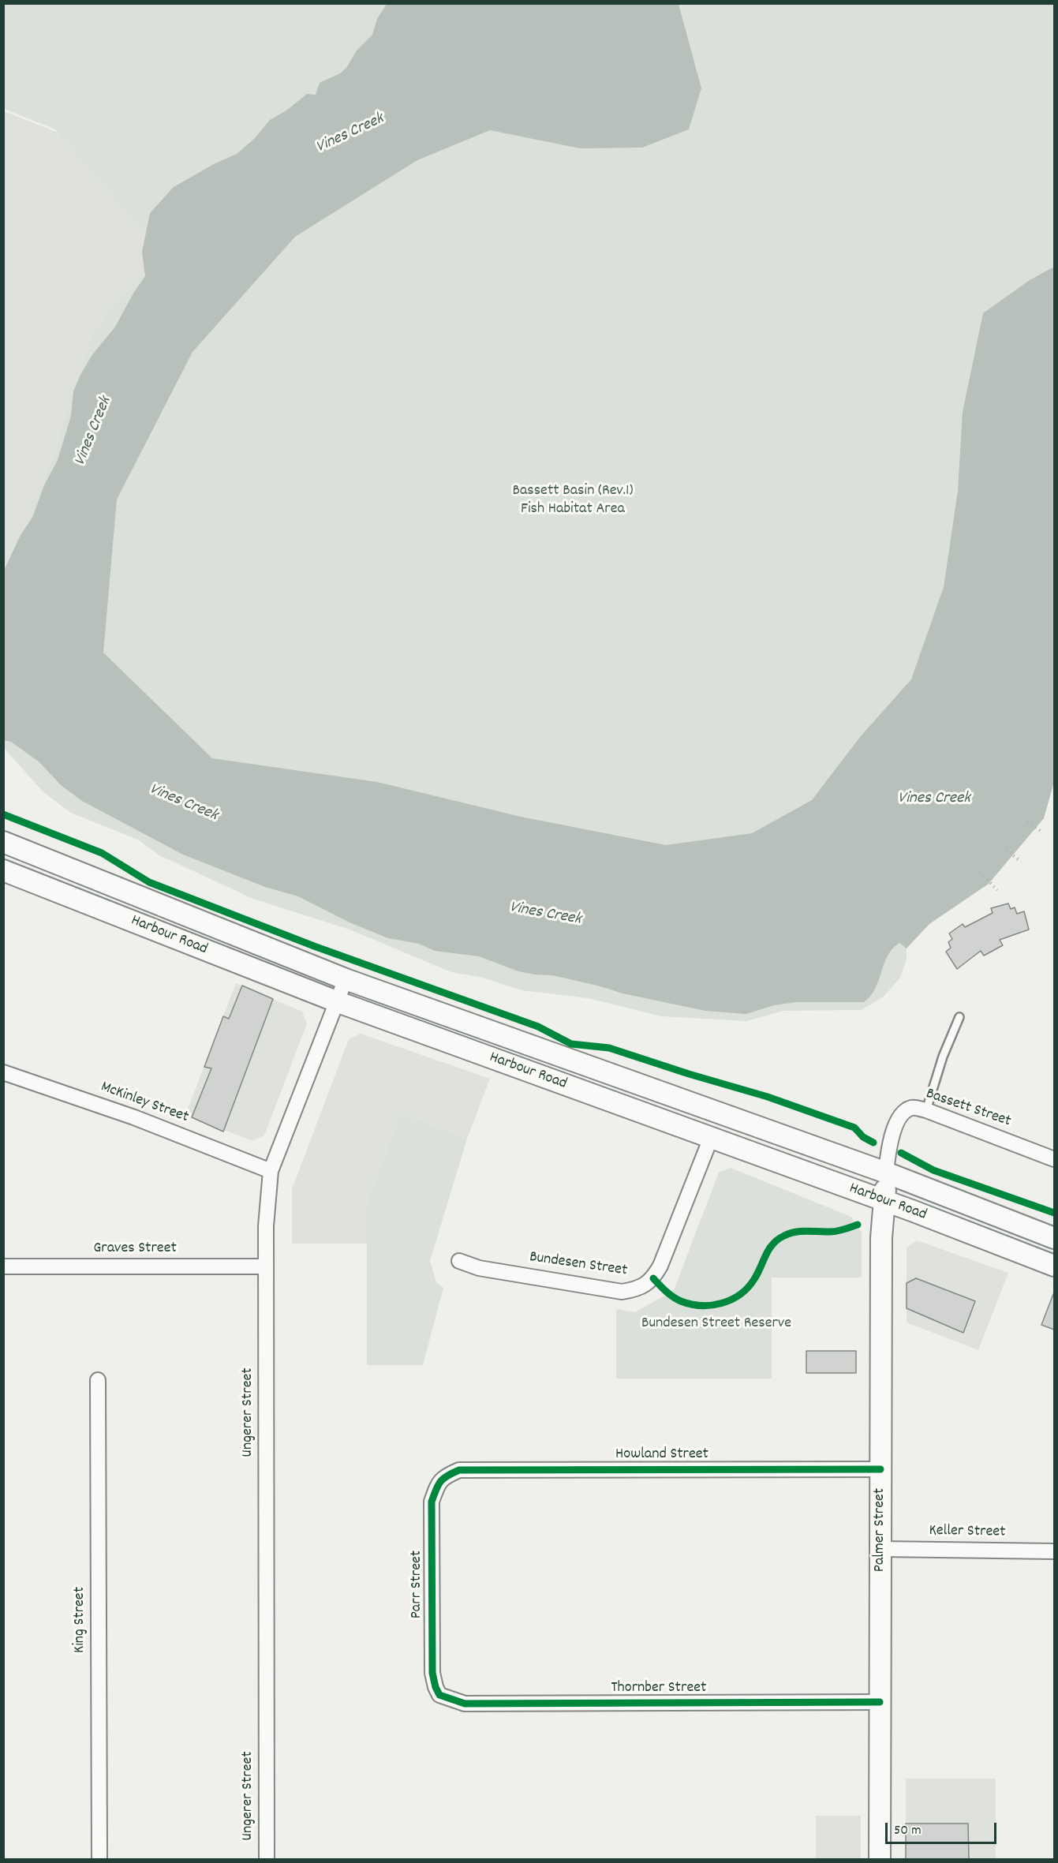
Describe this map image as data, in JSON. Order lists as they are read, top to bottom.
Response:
{
  "streets": {
    "main road": ["Harbour Road", "Palmer Street"],
    "street": [
      "McKinley Street",
      "Bassett Street",
      "Graves Street",
      "Bundesen Street",
      "Ungerer Street",
      "Howland Street",
      "Keller Street",
      "Parr Street",
      "King Street",
      "Thornber Street"
    ]
  },
  "crossings": [
    ["Harbour Road", "Bassett Street"],
    ["Harbour Road", "Bundesen Street"],
    ["Harbour Road", "Ungerer Street"],
    ["Harbour Road", "Palmer Street"],
    ["McKinley Street", "Ungerer Street"],
    ["Bassett Street", "Palmer Street"],
    ["Graves Street", "Ungerer Street"],
    ["Howland Street", "Palmer Street"],
    ["Howland Street", "Parr Street"],
    ["Palmer Street", "Keller Street"],
    ["Palmer Street", "Thornber Street"],
    ["Parr Street", "Thornber Street"]
  ],
  "water": ["Vines Creek"],
  "parks": ["Bassett Basin (Rev.1) Fish Habitat Area", "Bundesen Street Reserve"],
  "scale_bar": "50 m"
}
